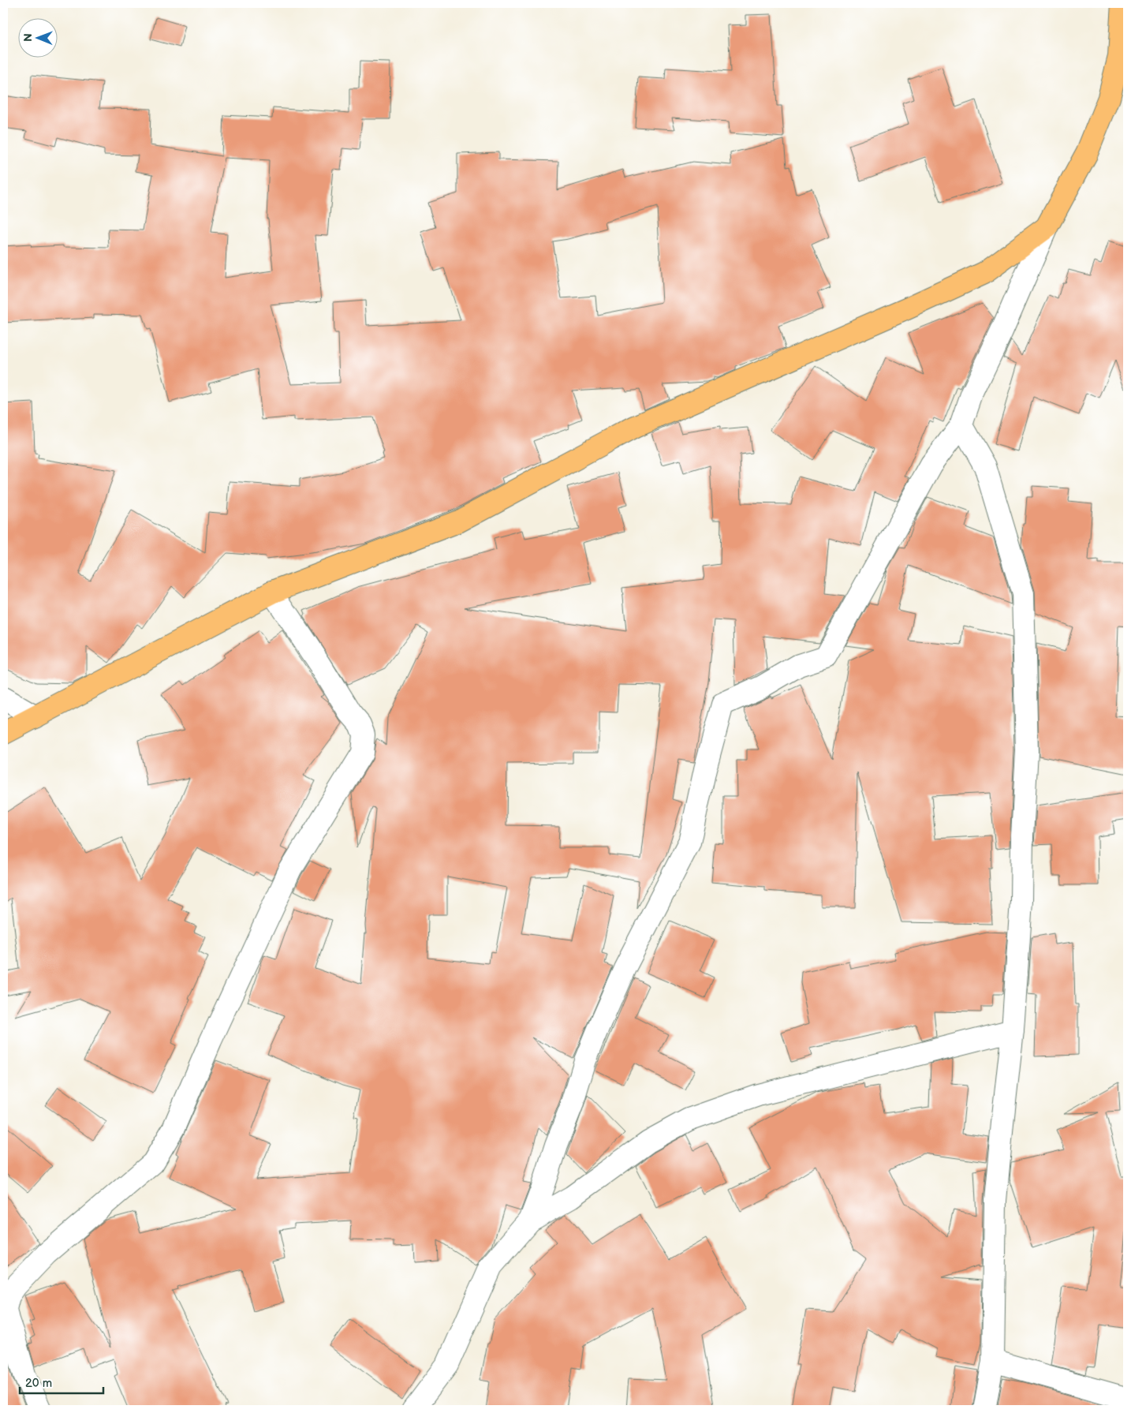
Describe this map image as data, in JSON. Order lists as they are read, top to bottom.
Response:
{
  "scale_bar": "20 m",
  "north": "left"
}
